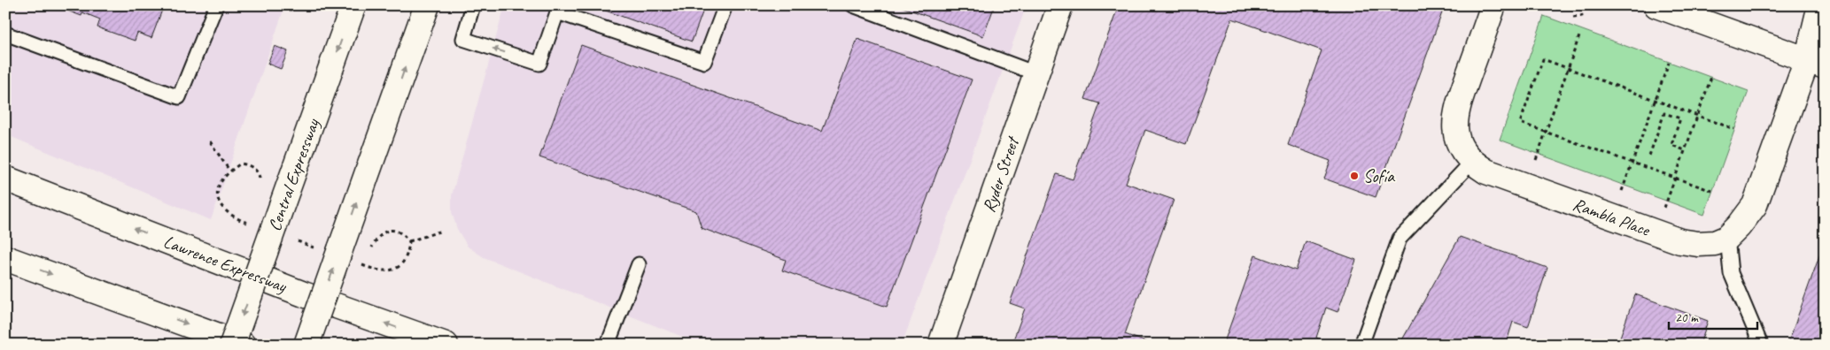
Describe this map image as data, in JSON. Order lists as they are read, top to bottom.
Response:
{
  "streets": {
    "main road": [
      "Central Expressway",
      "Ryder Street",
      "Rambla Place",
      "Lawrence Expressway"
    ]
  },
  "places": ["Sofía"],
  "scale_bar": "20 m"
}
